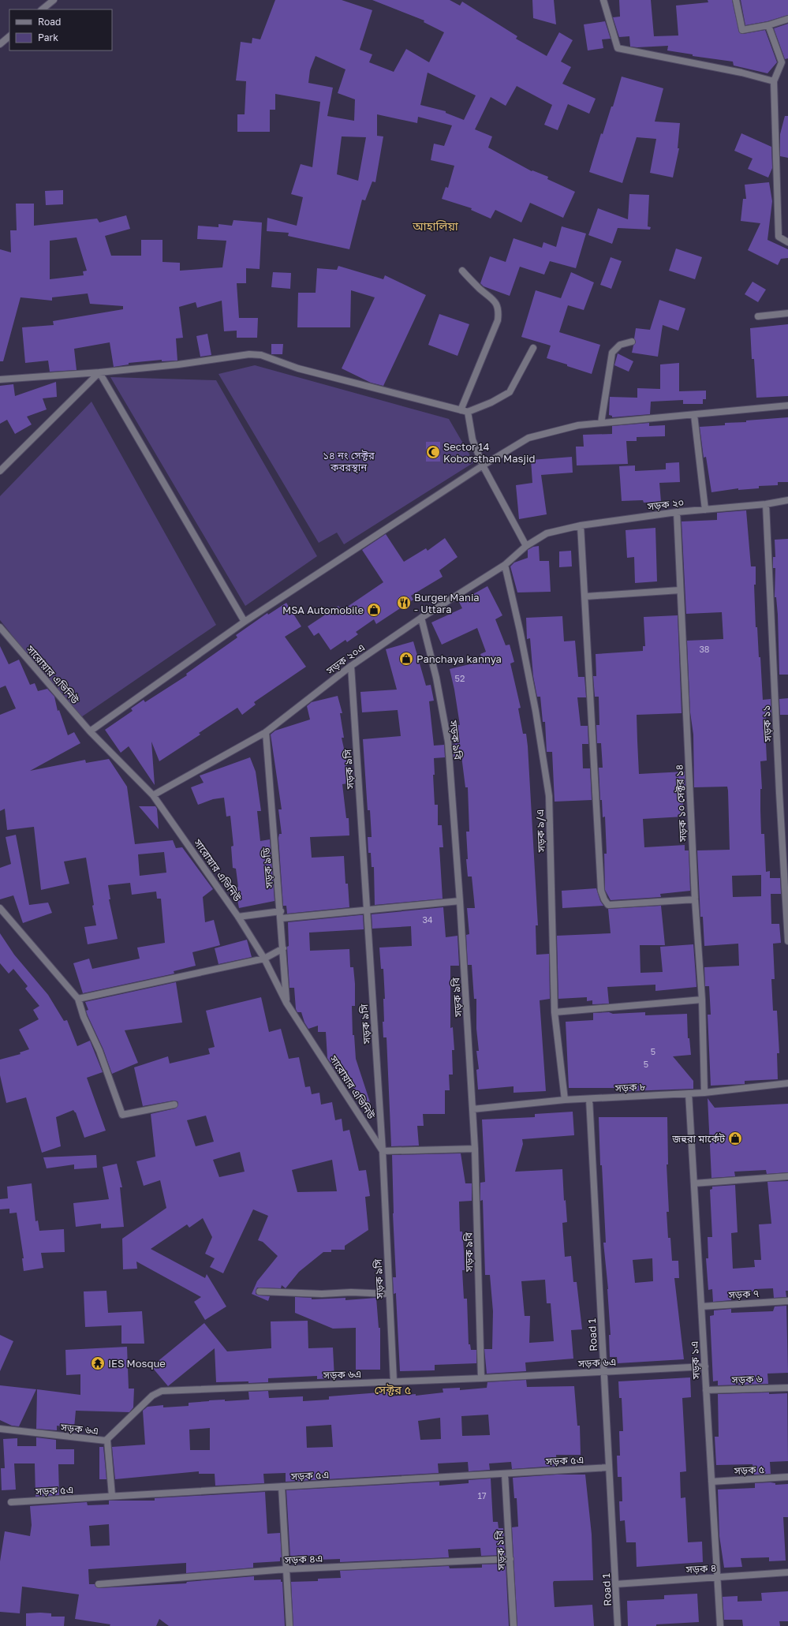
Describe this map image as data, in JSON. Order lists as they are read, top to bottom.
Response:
{
  "streets": {
    "street": [
      "সড়ক ২০",
      "সড়ক ২০এ",
      "সারোয়ার এভিনিউ",
      "সড়ক ১১",
      "সড়ক ৯বি",
      "সড়ক ৯সি",
      "সড়ক ১০ সেক্টর ১৪",
      "সড়ক ৯/এ",
      "সড়ক ৯ডি",
      "সড়ক ৮",
      "সড়ক ৭",
      "Road 1",
      "সড়ক ১এ",
      "সড়ক ৬এ",
      "সড়ক ৬",
      "সড়ক ৫এ",
      "সড়ক ৫",
      "সড়ক ১বি",
      "সড়ক ৪এ",
      "সড়ক ৪"
    ]
  },
  "crossings": [
    ["সড়ক ২০", "সড়ক ২০এ"],
    ["সড়ক ২০", "সড়ক ১১"],
    ["সড়ক ২০", "সড়ক ১০ সেক্টর ১৪"],
    ["সড়ক ২০এ", "সারোয়ার এভিনিউ"],
    ["সড়ক ২০এ", "সড়ক ৯বি"],
    ["সড়ক ২০এ", "সড়ক ৯সি"],
    ["সড়ক ২০এ", "সড়ক ৯/এ"],
    ["সড়ক ২০এ", "সড়ক ৯ডি"],
    ["সারোয়ার এভিনিউ", "সড়ক ৯সি"],
    ["সারোয়ার এভিনিউ", "সড়ক ৯ডি"],
    ["সড়ক ৯বি", "সড়ক ৮"],
    ["সড়ক ৯বি", "সড়ক ৬এ"],
    ["সড়ক ৯সি", "সড়ক ৬এ"],
    ["সড়ক ১০ সেক্টর ১৪", "সড়ক ৮"],
    ["সড়ক ৯/এ", "সড়ক ৮"],
    ["সড়ক ৮", "Road 1"],
    ["সড়ক ৮", "সড়ক ১এ"],
    ["সড়ক ৭", "সড়ক ১এ"],
    ["Road 1", "সড়ক ৬এ"],
    ["Road 1", "সড়ক ৫এ"],
    ["Road 1", "সড়ক ৪"],
    ["সড়ক ১এ", "সড়ক ৬এ"],
    ["সড়ক ১এ", "সড়ক ৬"],
    ["সড়ক ১এ", "সড়ক ৫"],
    ["সড়ক ১এ", "সড়ক ৪"],
    ["সড়ক ৫এ", "সড়ক ১বি"],
    ["সড়ক ১বি", "সড়ক ৪এ"]
  ],
  "districts": ["আহালিয়া", "সেক্টর ৫"],
  "parks": ["১৪ নং সেক্টর কবরস্থান"],
  "places": {
    "mosque": ["Sector 14 Koborsthan Masjid"],
    "restaurant": ["Burger Mania - Uttara"],
    "shop": ["MSA Automobile", "Panchaya kannya", "জহুরা মার্কেট"],
    "temple": ["IES Mosque"]
  },
  "house_numbers": [
    "38",
    "52",
    "34",
    "5",
    "5",
    "17"
  ],
  "legend": ["Road", "Park"]
}
